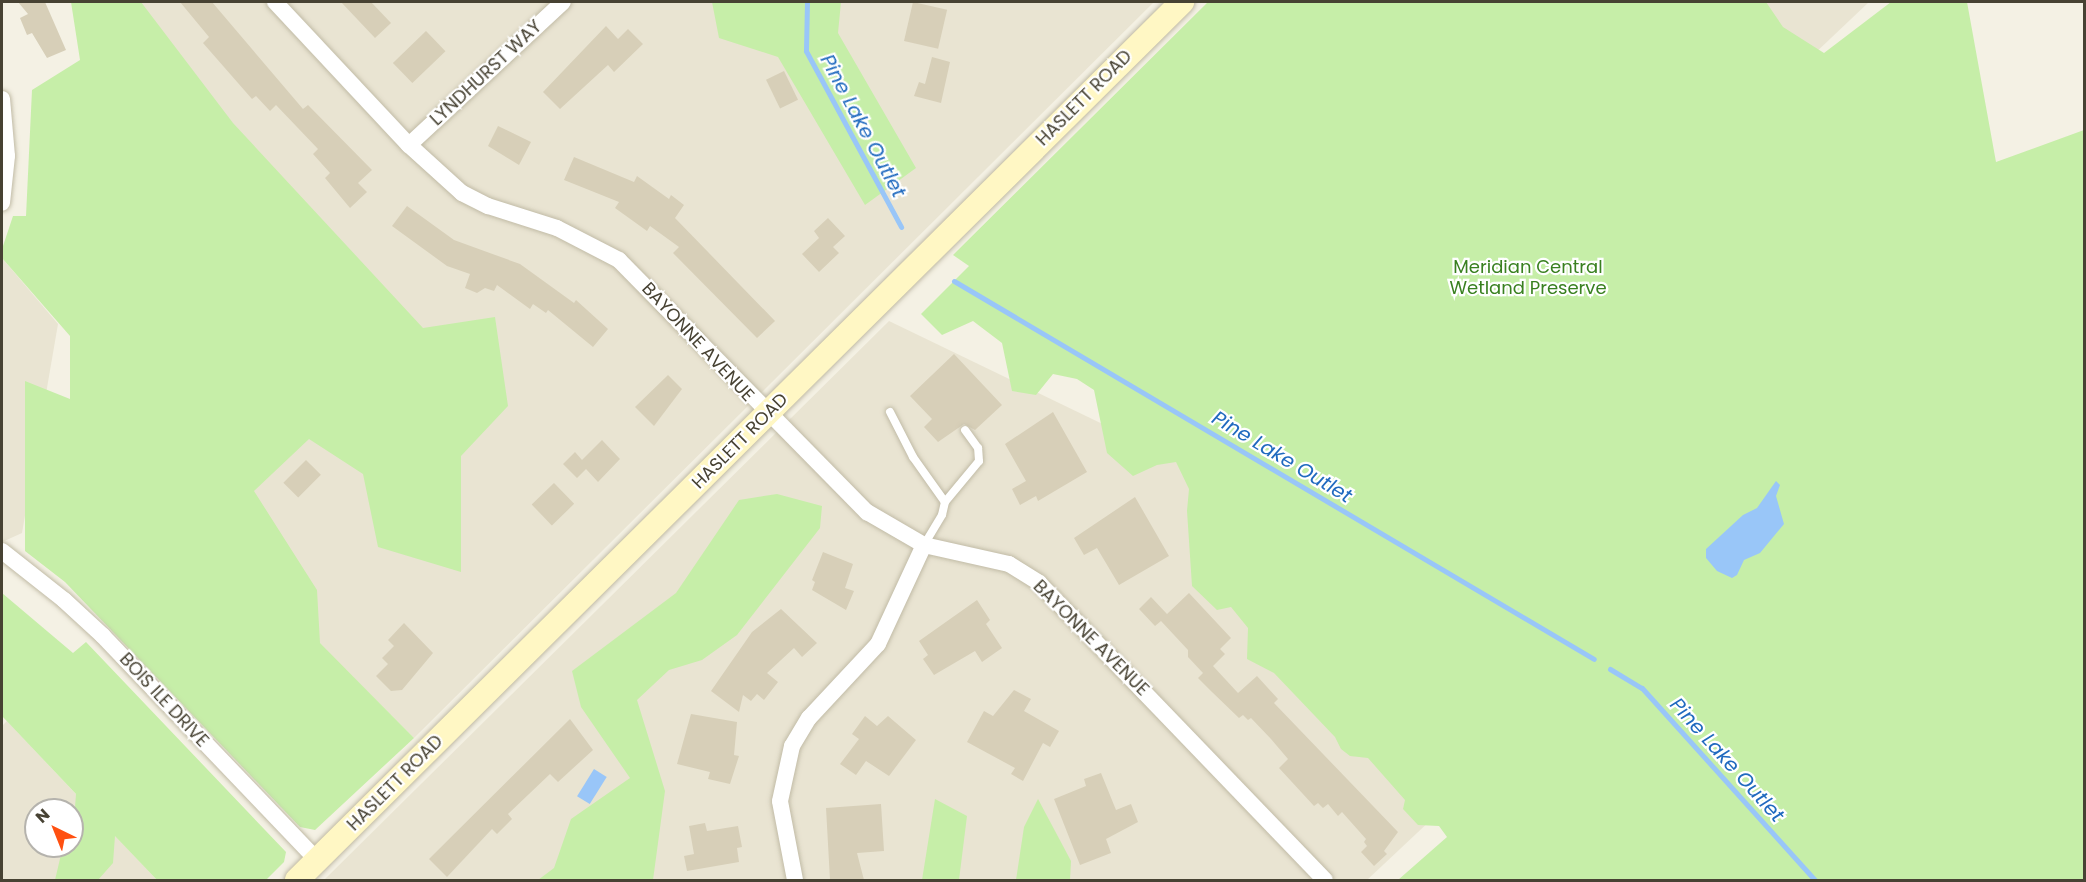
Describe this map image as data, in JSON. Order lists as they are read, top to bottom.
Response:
{
  "streets": {
    "main road": ["HASLETT ROAD"],
    "street": ["LYNDHURST WAY", "BAYONNE AVENUE", "BOIS ILE DRIVE"]
  },
  "crossings": [
    ["LYNDHURST WAY", "BAYONNE AVENUE"],
    ["HASLETT ROAD", "BAYONNE AVENUE"],
    ["HASLETT ROAD", "BOIS ILE DRIVE"]
  ],
  "water": ["Pine Lake Outlet"],
  "parks": ["Meridian Central Wetland Preserve"],
  "north": "top left"
}
